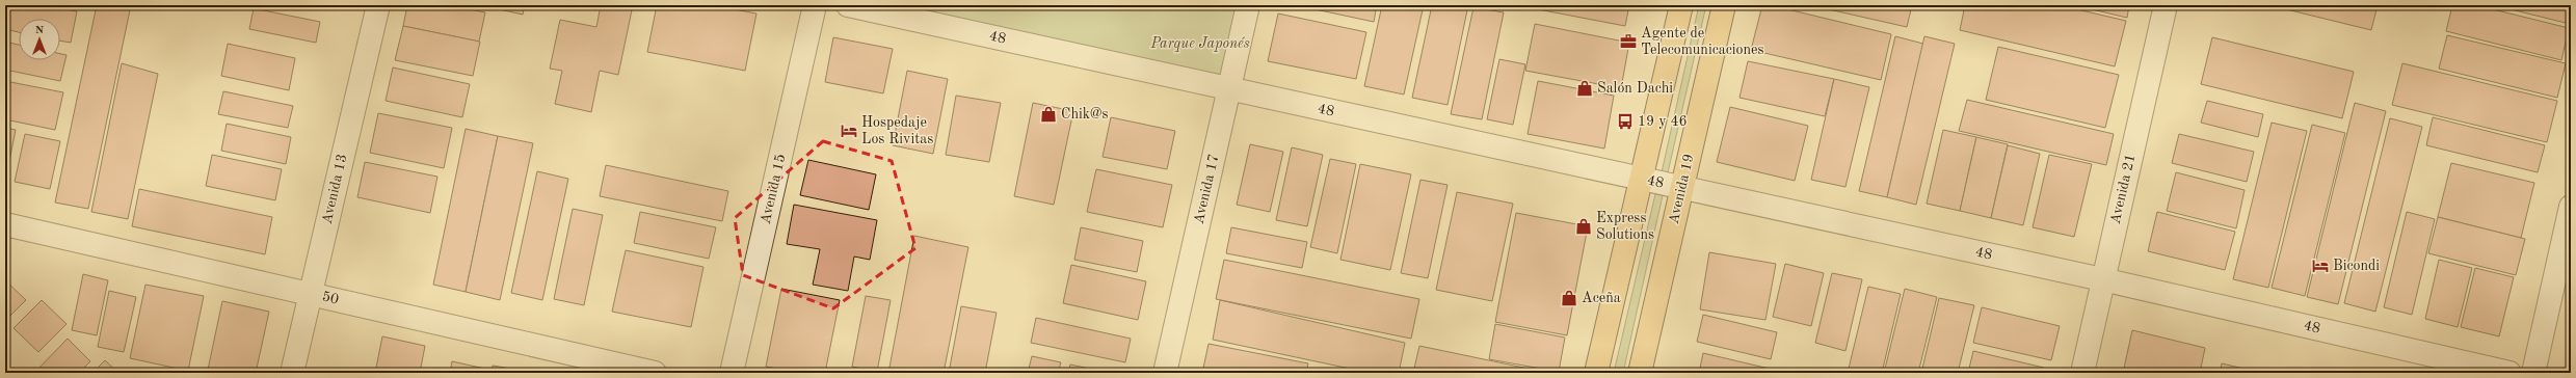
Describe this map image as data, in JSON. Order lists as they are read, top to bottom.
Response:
{
  "streets": {
    "main road": ["Avenida 19"],
    "street": [
      "48",
      "Avenida 13",
      "Avenida 15",
      "Avenida 17",
      "Avenida 21",
      "50"
    ]
  },
  "crossings": [
    ["48", "Avenida 17"],
    ["48", "Avenida 19"],
    ["48", "Avenida 21"],
    ["Avenida 13", "50"]
  ],
  "parks": ["Parque Japonés"],
  "places": {
    "office": ["Agente de Telecomunicaciones"],
    "shop": [
      "Salón Dachi",
      "Chik@s",
      "Express Solutions",
      "Aceña"
    ],
    "bus stop": ["19 y 46"],
    "hotel": ["Hospedaje Los Rivitas", "Bicondi"]
  },
  "north": "top"
}
